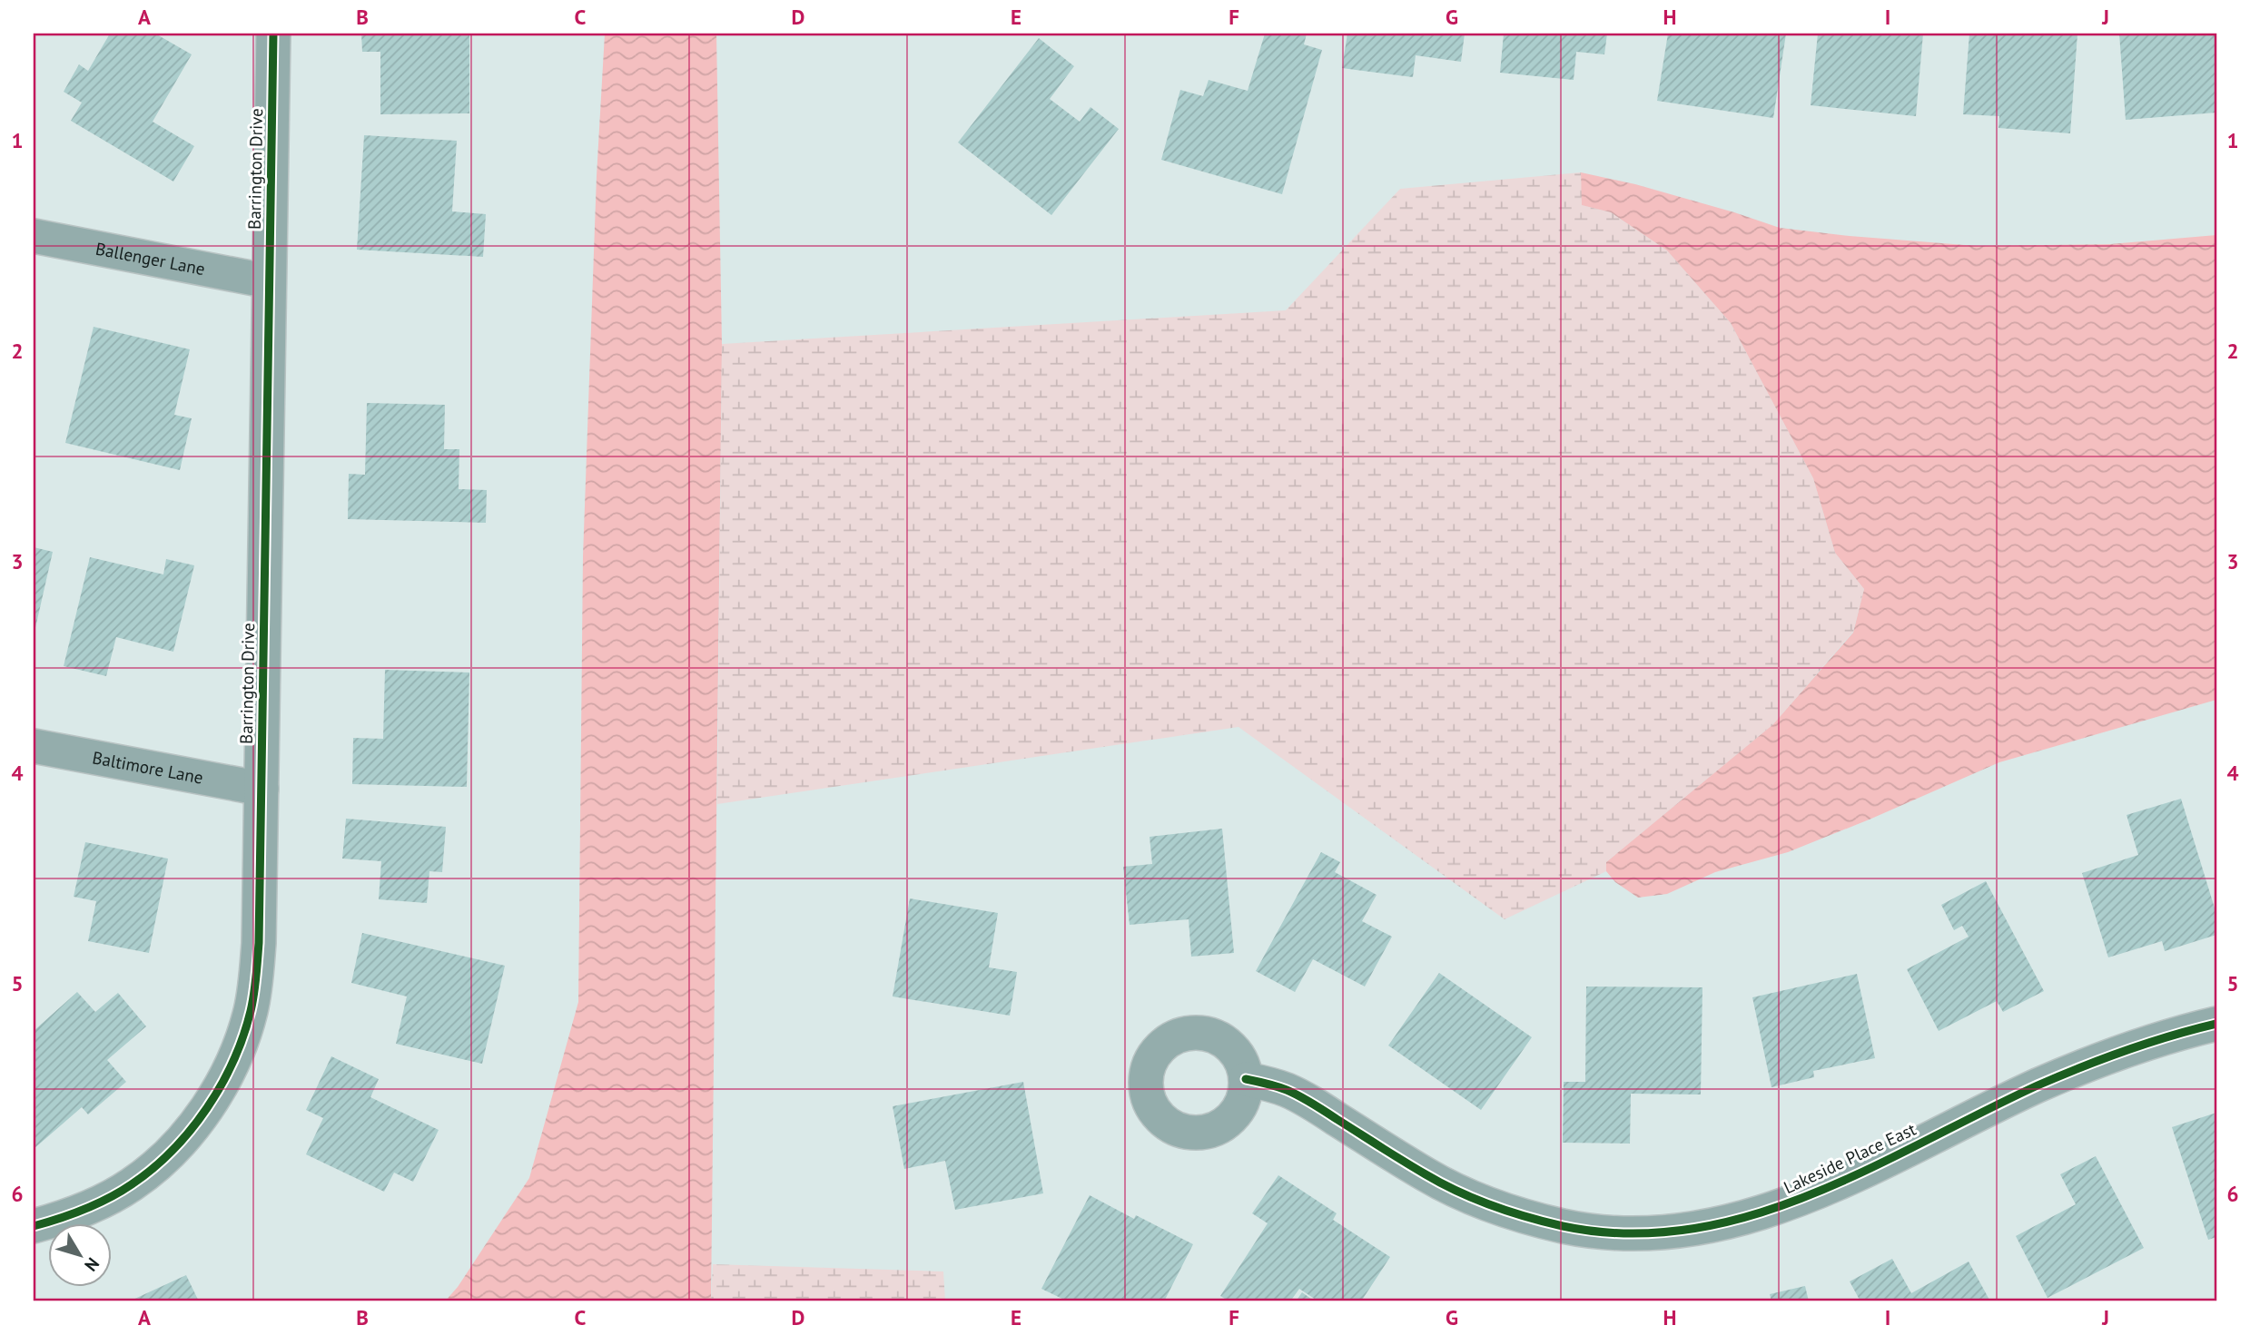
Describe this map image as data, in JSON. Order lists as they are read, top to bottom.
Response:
{
  "streets": {
    "street": [
      "Barrington Drive",
      "Ballenger Lane",
      "Baltimore Lane",
      "Lakeside Place East"
    ]
  },
  "crossings": [
    ["Barrington Drive", "Ballenger Lane"],
    ["Barrington Drive", "Baltimore Lane"]
  ],
  "north": "bottom right",
  "grid": {
    "columns": [
      "A",
      "B",
      "C",
      "D",
      "E",
      "F",
      "G",
      "H",
      "I",
      "J"
    ],
    "rows": [
      "1",
      "2",
      "3",
      "4",
      "5",
      "6"
    ]
  }
}
